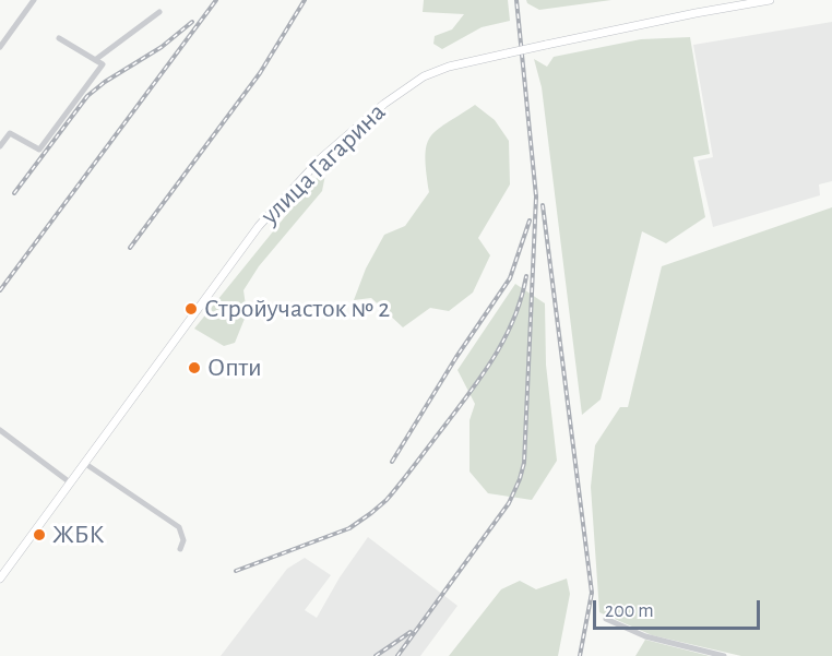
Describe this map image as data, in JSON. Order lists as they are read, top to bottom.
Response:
{
  "streets": {
    "main road": ["улица Гагарина"]
  },
  "places": ["Стройучасток № 2", "Опти", "ЖБК"],
  "scale_bar": "200 m"
}
